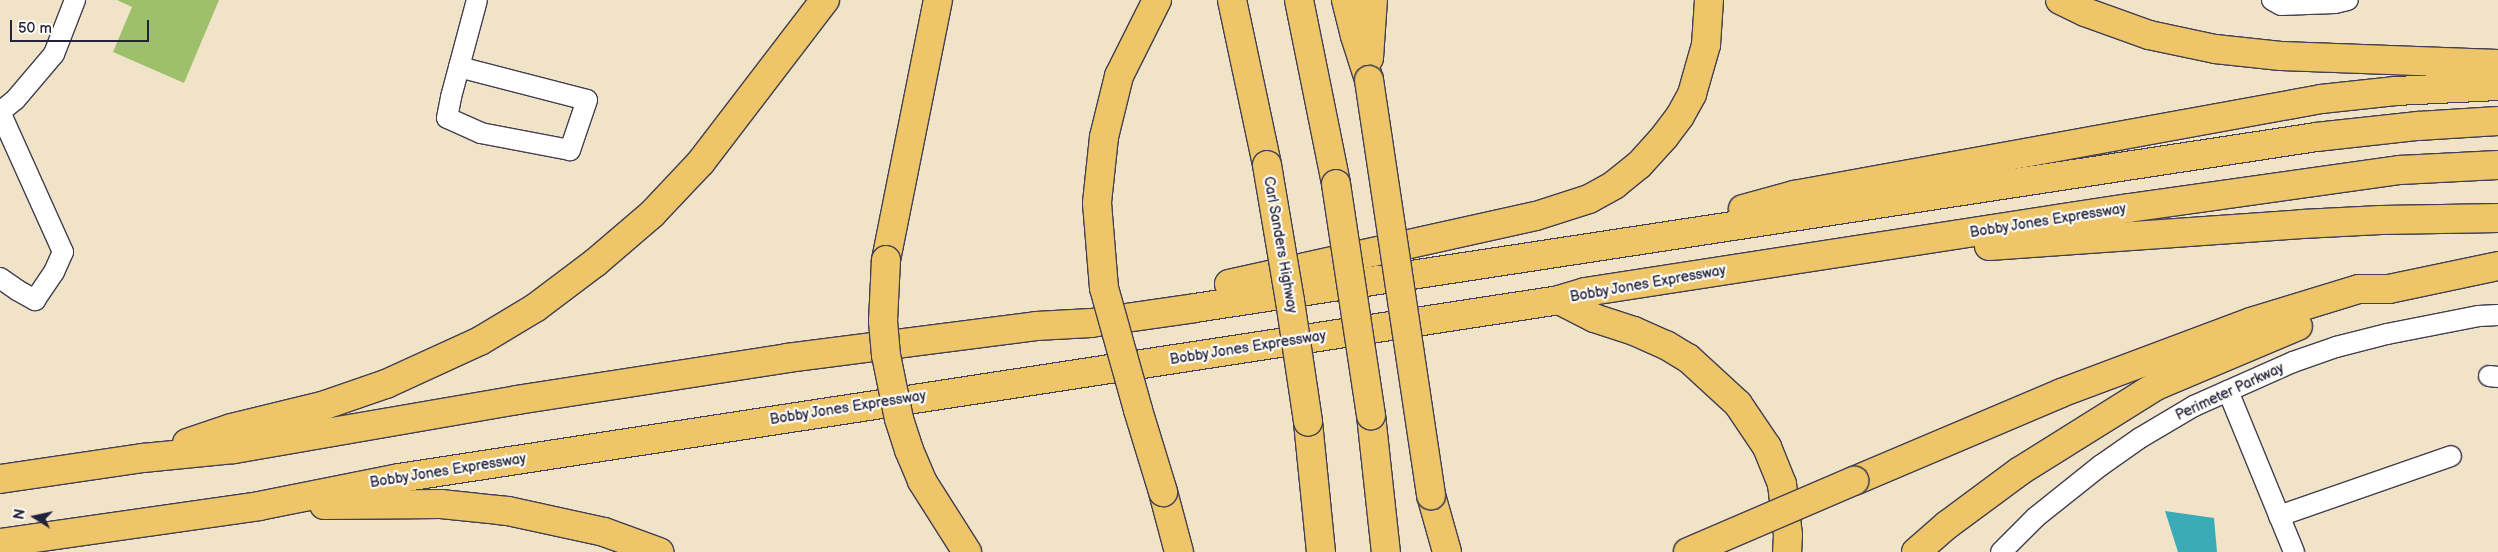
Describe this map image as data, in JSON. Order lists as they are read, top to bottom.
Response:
{
  "streets": {
    "highway": ["Bobby Jones Expressway", "Carl Sanders Highway"],
    "street": ["Perimeter Parkway"]
  },
  "scale_bar": "50 m",
  "north": "left"
}
